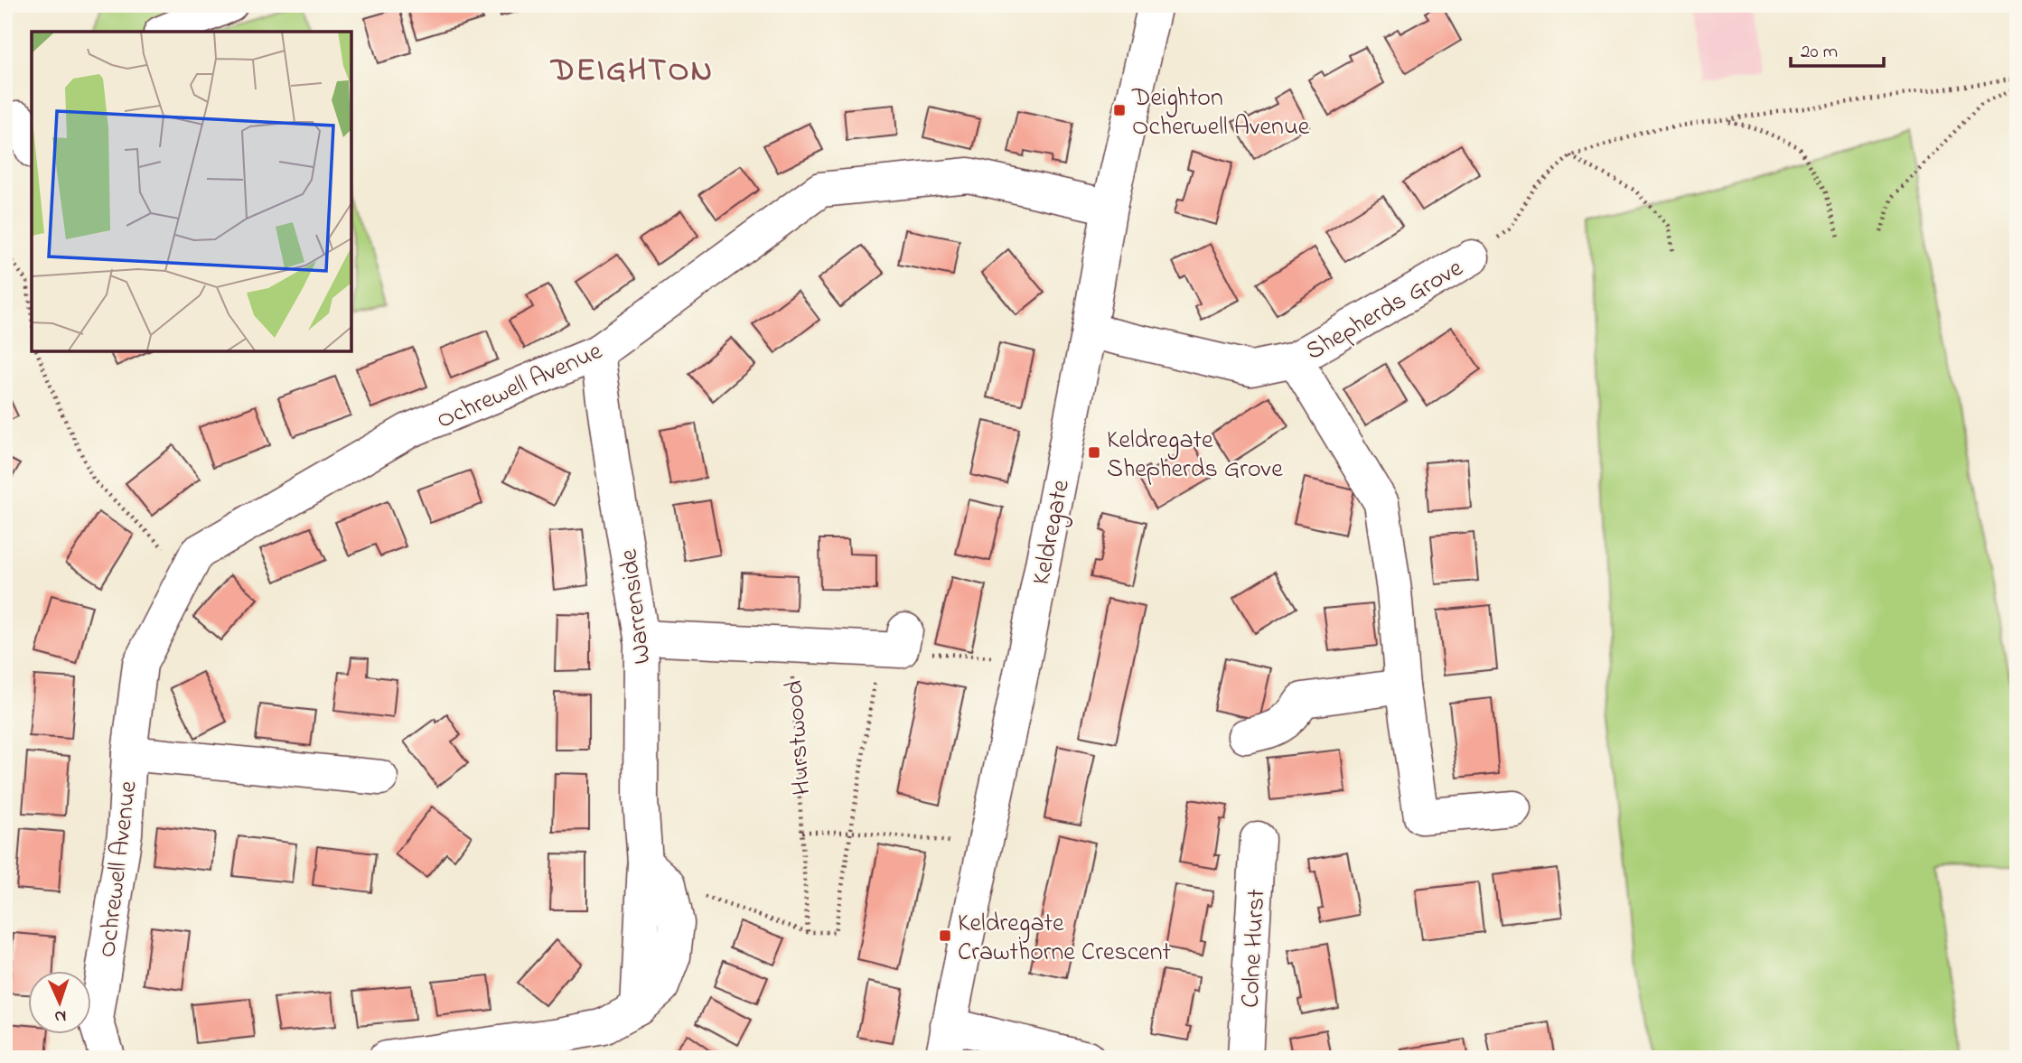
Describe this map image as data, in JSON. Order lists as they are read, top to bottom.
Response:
{
  "streets": {
    "street": [
      "Shepherds Grove",
      "Ochrewell Avenue",
      "Keldregate",
      "Warrenside",
      "Hurstwood",
      "Colne Hurst"
    ]
  },
  "crossings": [
    ["Shepherds Grove", "Keldregate"],
    ["Ochrewell Avenue", "Keldregate"],
    ["Ochrewell Avenue", "Warrenside"],
    ["Keldregate", "Hurstwood"],
    ["Warrenside", "Hurstwood"]
  ],
  "districts": ["DEIGHTON"],
  "places": {
    "transit": ["Deighton Ocherwell Avenue", "Keldregate Shepherds Grove", "Keldregate Crawthorne Crescent"]
  },
  "scale_bar": "20 m",
  "north": "bottom"
}
